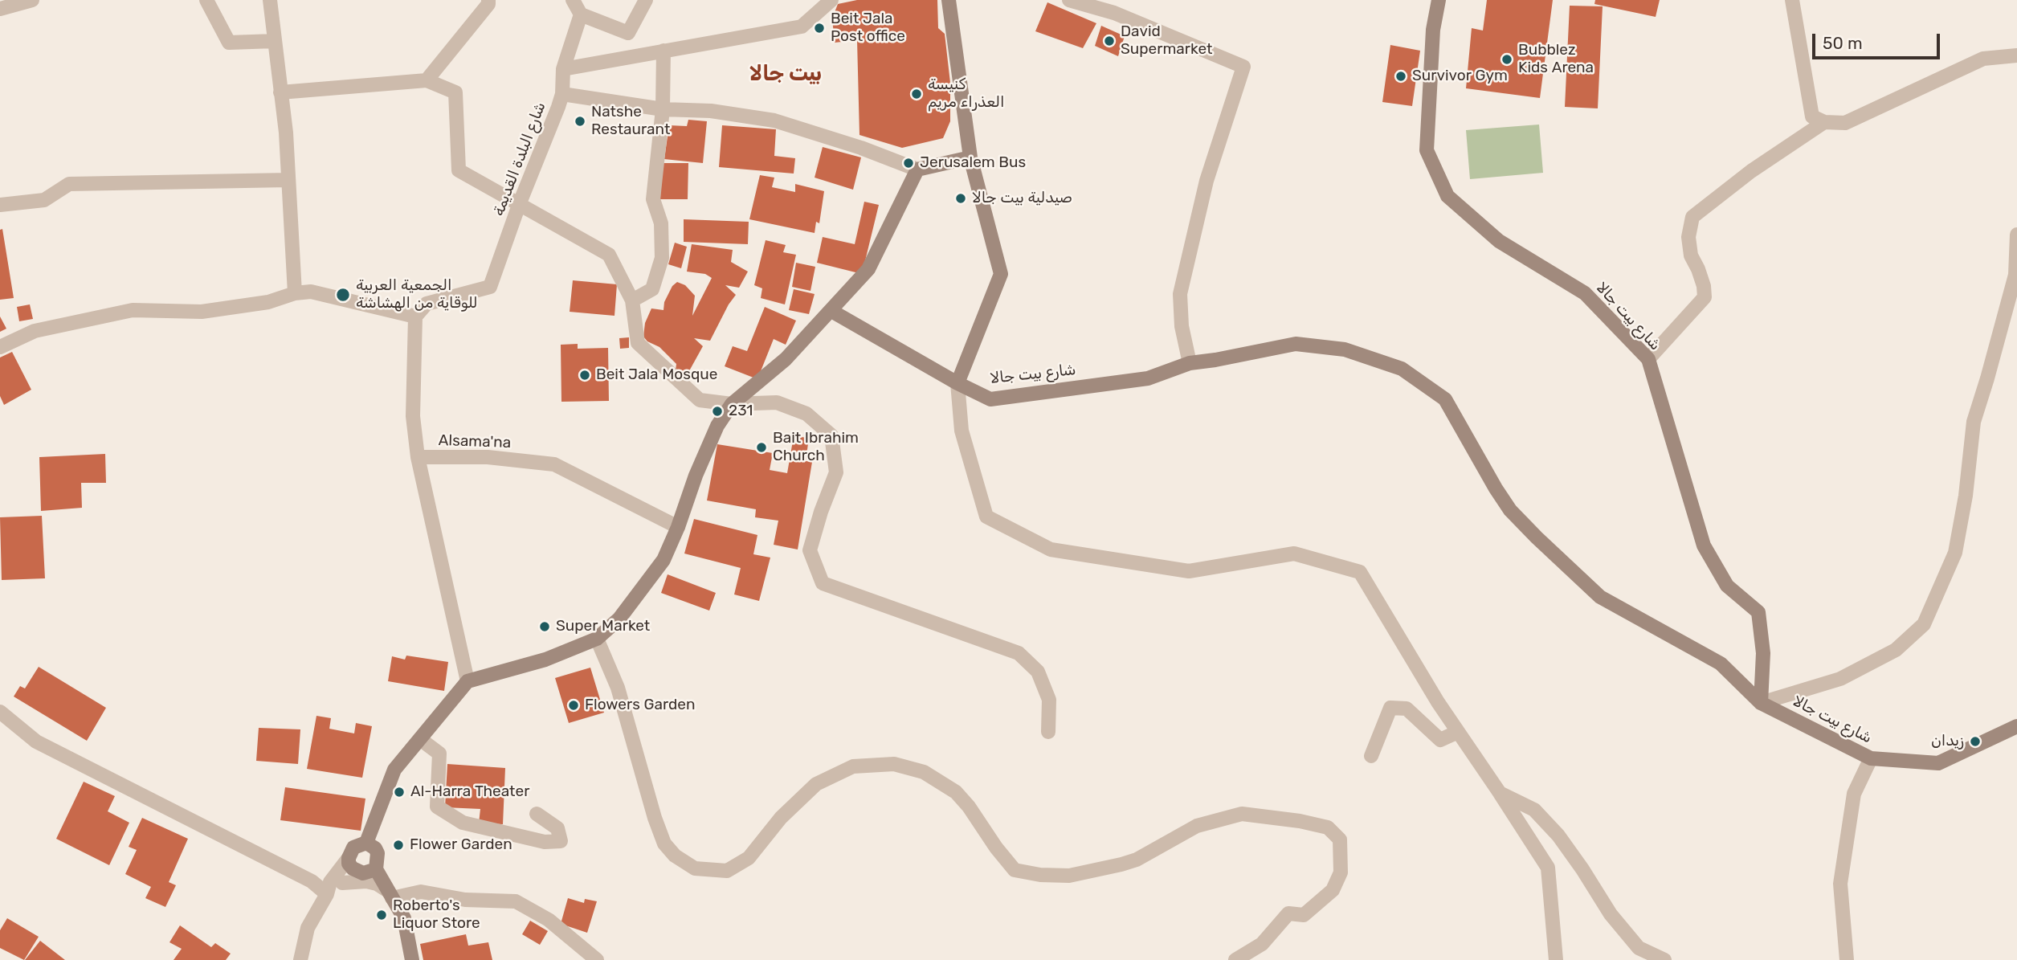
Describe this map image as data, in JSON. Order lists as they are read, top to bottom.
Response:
{
  "streets": {
    "street": ["شارع البلدة القديمة", "شارع بيت جالا", "Alsama'na"]
  },
  "districts": ["بيت جالا"],
  "places": [
    "Beit Jala Post office",
    "David Supermarket",
    "Bubblez Kids Arena",
    "Survivor Gym",
    "كنيسة العذراء مريم",
    "Natshe Restaurant",
    "Jerusalem Bus",
    "صيدلية بيت جالا",
    "الجمعية العربية للوقاية من الهشاشة",
    "Beit Jala Mosque",
    "231",
    "Bait Ibrahim Church",
    "Super Market",
    "Flowers Garden",
    "زيدان",
    "Al-Harra Theater",
    "Flower Garden",
    "Roberto's Liquor Store"
  ],
  "scale_bar": "50 m"
}
